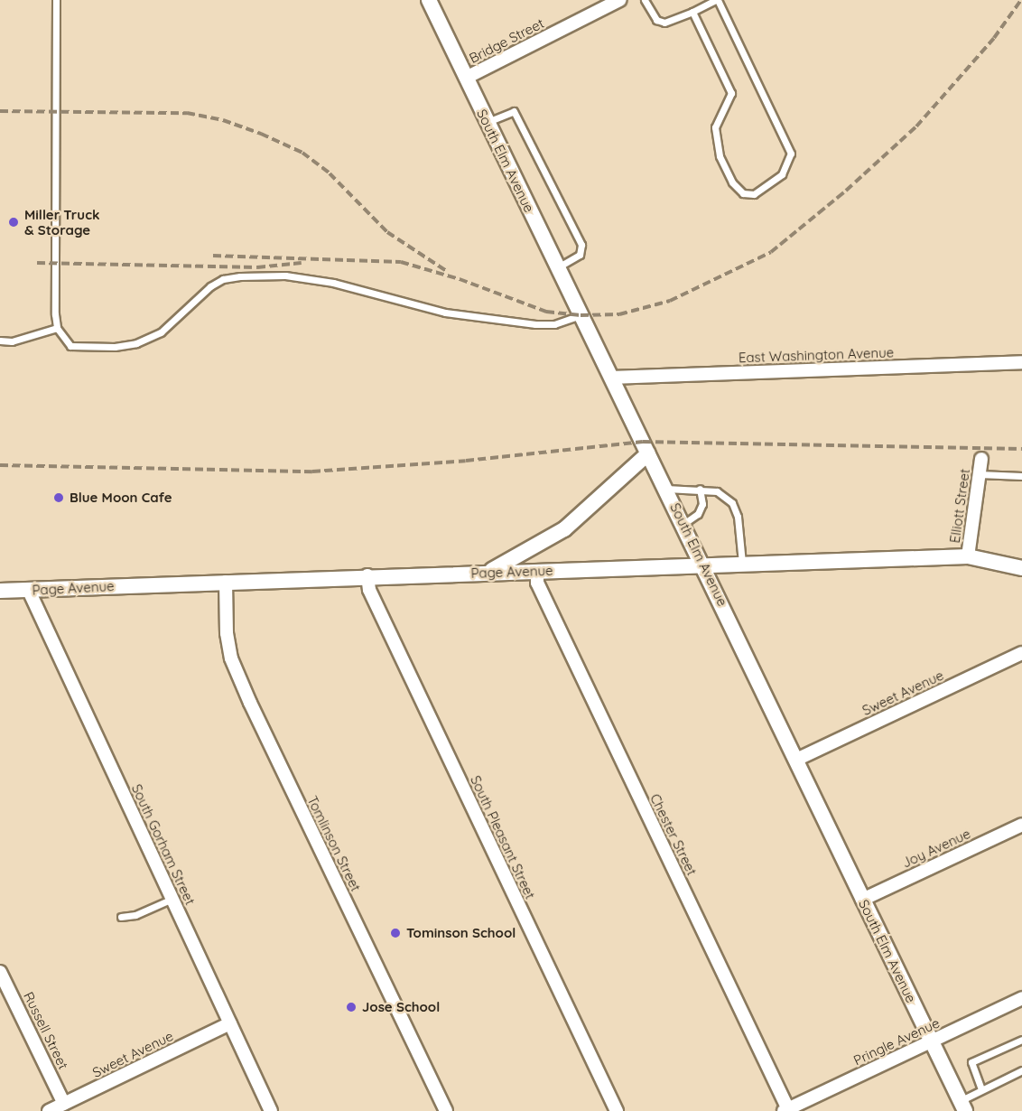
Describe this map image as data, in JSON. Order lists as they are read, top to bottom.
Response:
{
  "streets": {
    "street": [
      "Bridge Street",
      "South Elm Avenue",
      "East Washington Avenue",
      "Elliott Street",
      "Page Avenue",
      "Sweet Avenue",
      "Chester Street",
      "South Pleasant Street",
      "Tomlinson Street",
      "South Gorham Street",
      "Joy Avenue",
      "Russell Street",
      "Pringle Avenue"
    ]
  },
  "crossings": [
    ["Bridge Street", "South Elm Avenue"],
    ["South Elm Avenue", "East Washington Avenue"],
    ["South Elm Avenue", "Page Avenue"],
    ["South Elm Avenue", "Sweet Avenue"],
    ["South Elm Avenue", "Joy Avenue"],
    ["South Elm Avenue", "Pringle Avenue"],
    ["Elliott Street", "Page Avenue"],
    ["Page Avenue", "Chester Street"],
    ["Page Avenue", "South Pleasant Street"],
    ["Page Avenue", "Tomlinson Street"],
    ["Page Avenue", "South Gorham Street"],
    ["Sweet Avenue", "South Gorham Street"],
    ["Sweet Avenue", "Russell Street"],
    ["Chester Street", "Pringle Avenue"]
  ],
  "places": [
    "Miller Truck & Storage",
    "Blue Moon Cafe",
    "Tominson School",
    "Jose School"
  ]
}
